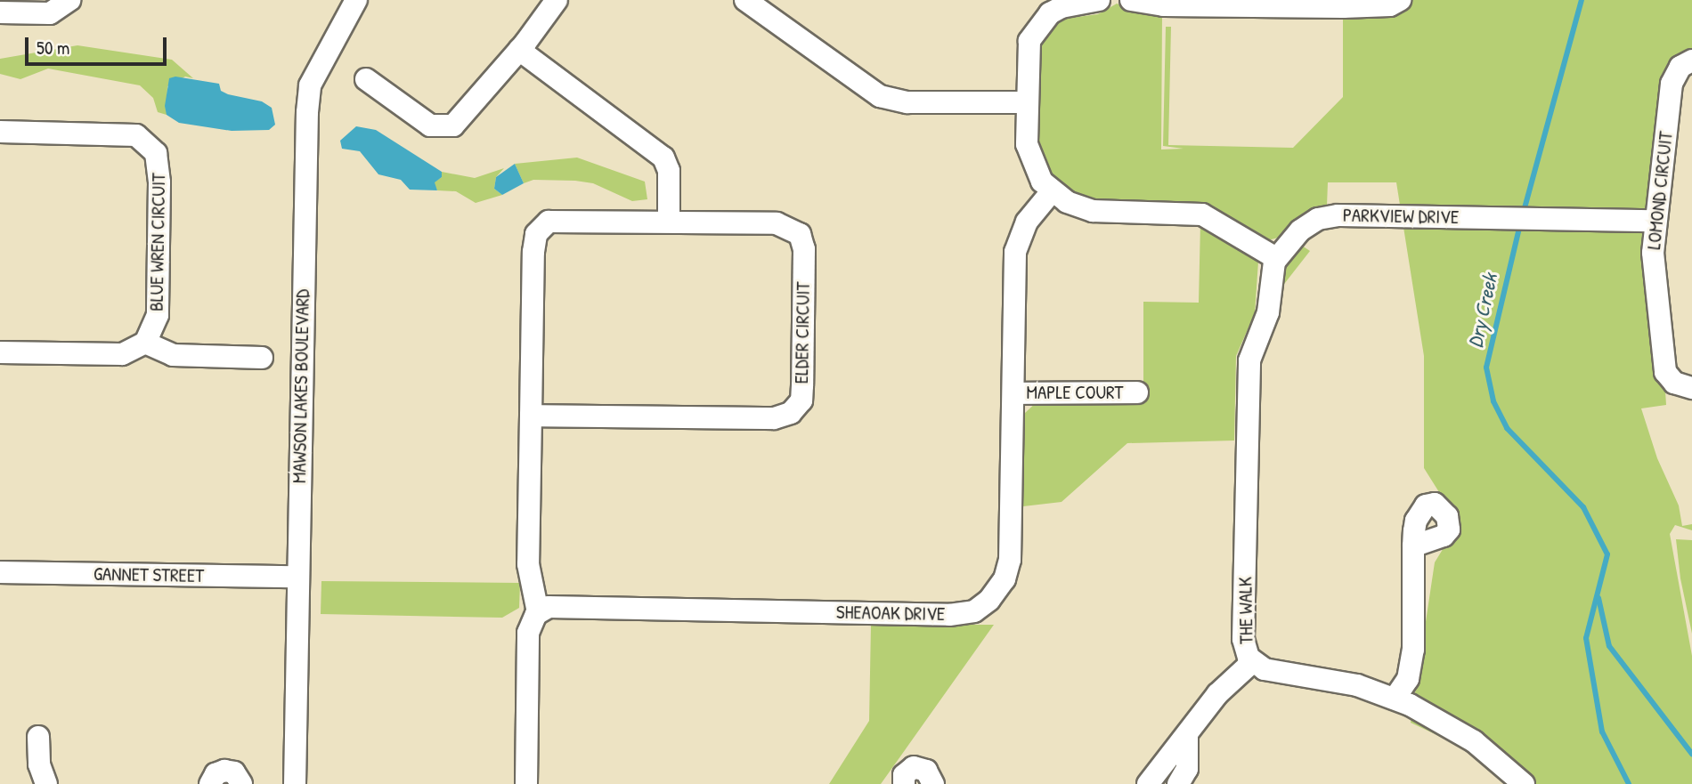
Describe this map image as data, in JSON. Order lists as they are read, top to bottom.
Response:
{
  "streets": {
    "street": [
      "LOMOND CIRCUIT",
      "PARKVIEW DRIVE",
      "BLUE WREN CIRCUIT",
      "ELDER CIRCUIT",
      "MAWSON LAKES BOULEVARD",
      "MAPLE COURT",
      "GANNET STREET",
      "THE WALK",
      "SHEAOAK DRIVE"
    ]
  },
  "crossings": [
    ["LOMOND CIRCUIT", "PARKVIEW DRIVE"],
    ["PARKVIEW DRIVE", "THE WALK"],
    ["ELDER CIRCUIT", "SHEAOAK DRIVE"],
    ["MAWSON LAKES BOULEVARD", "GANNET STREET"],
    ["MAPLE COURT", "SHEAOAK DRIVE"]
  ],
  "water": ["Dry Creek"],
  "scale_bar": "50 m"
}
